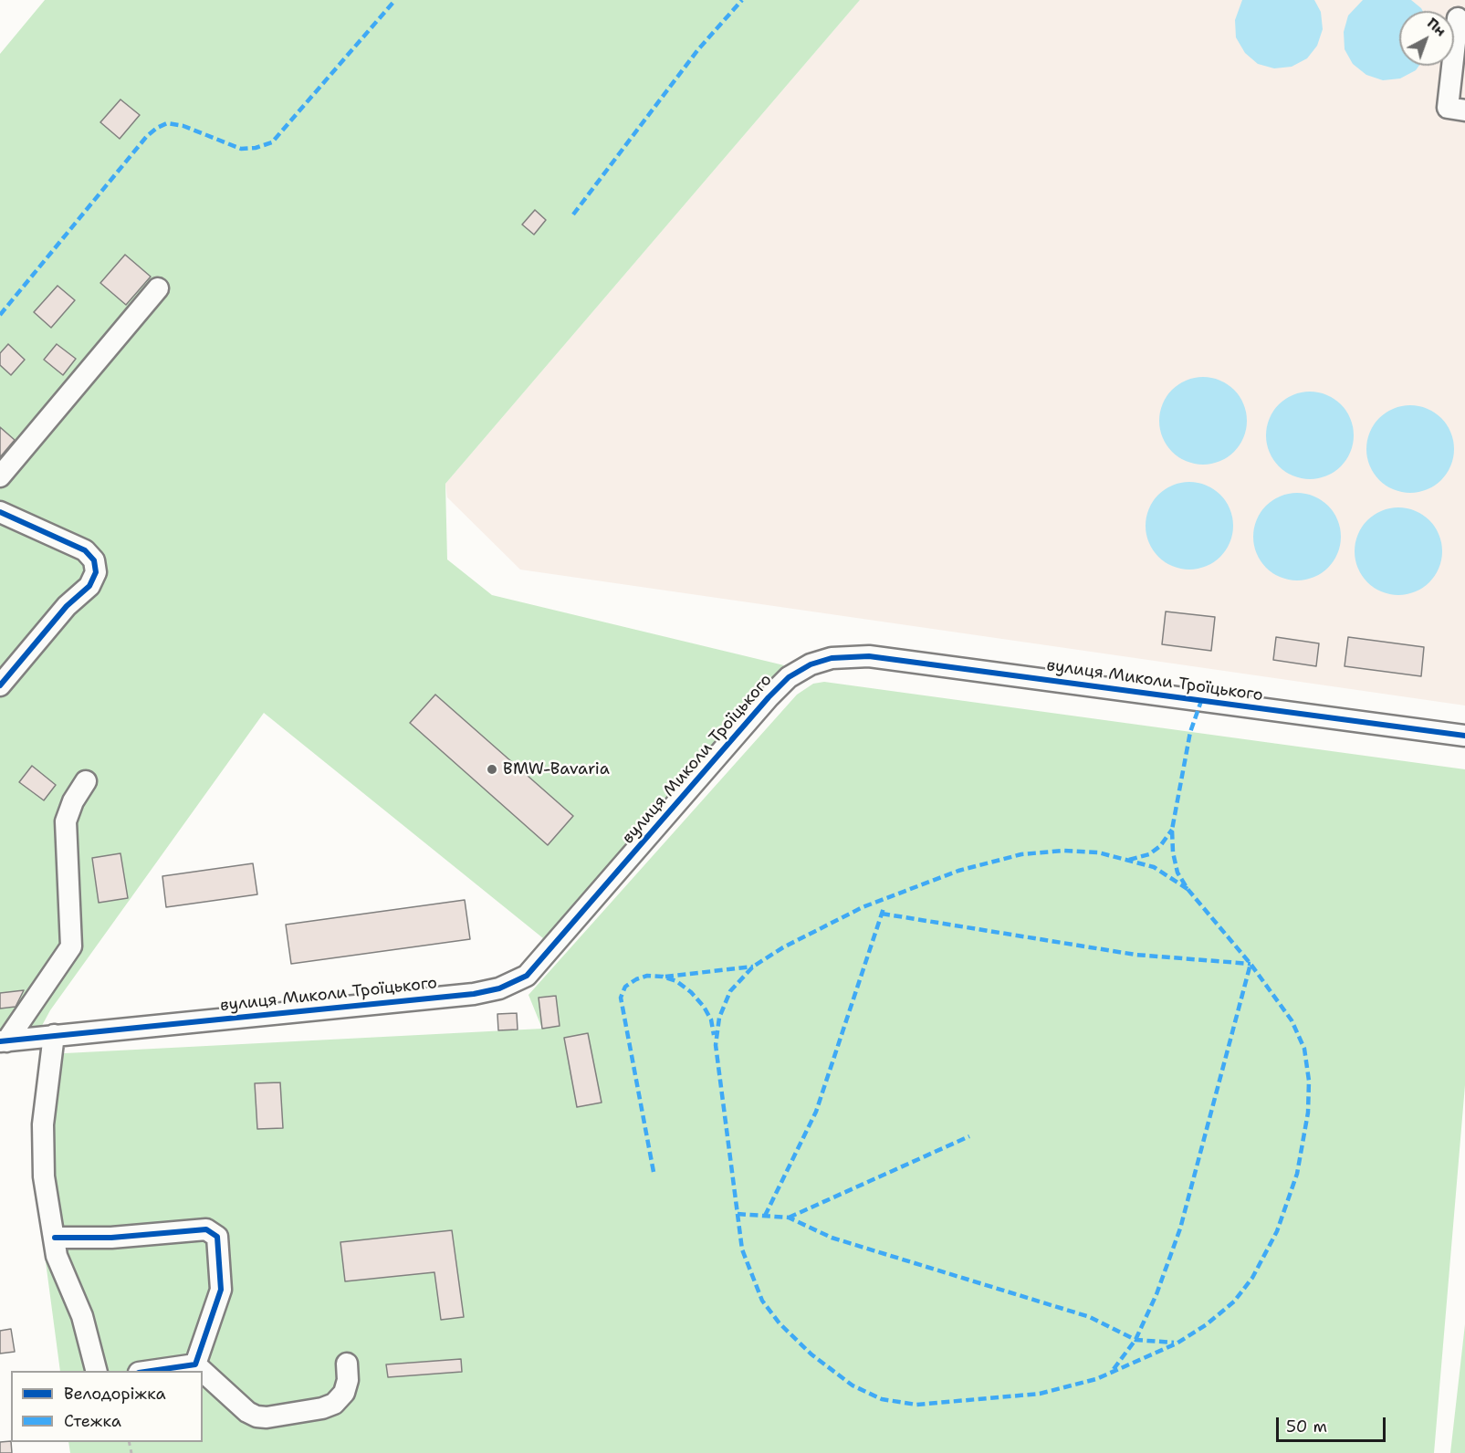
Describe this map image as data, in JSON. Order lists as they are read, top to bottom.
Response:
{
  "streets": {
    "street": ["вулиця Миколи Троїцького"]
  },
  "places": ["BMW-Bavaria"],
  "legend": ["Велодоріжка", "Стежка"],
  "scale_bar": "50 m",
  "north": "top right"
}
